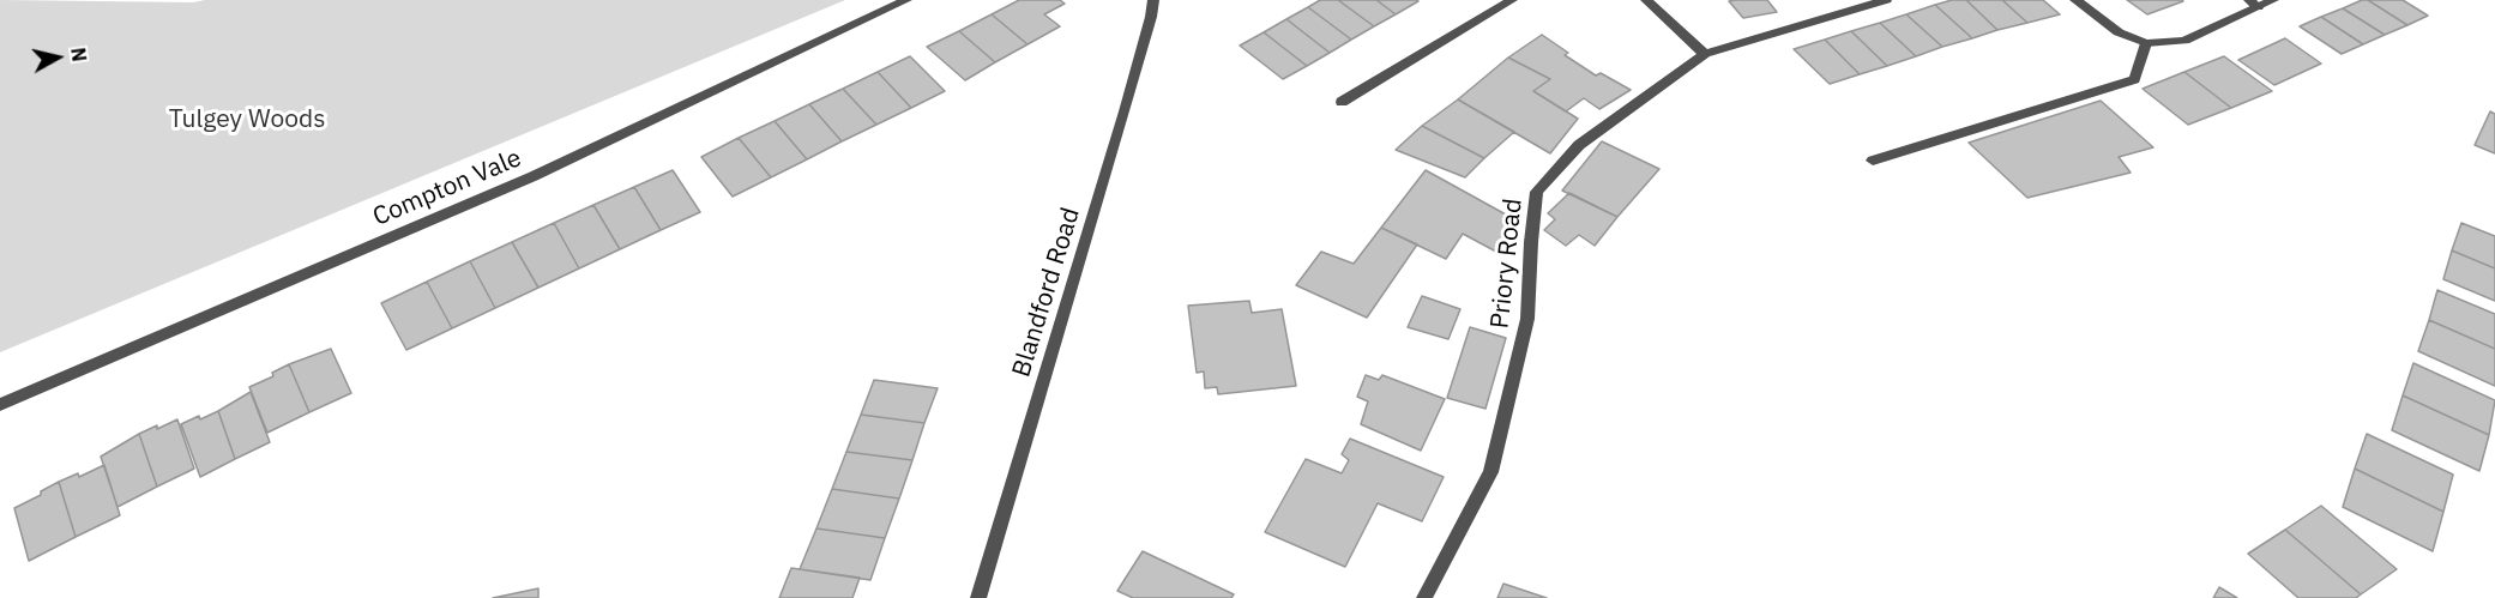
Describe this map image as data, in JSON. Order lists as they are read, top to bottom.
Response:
{
  "streets": {
    "street": ["Compton Vale", "Priory Road", "Blandford Road"]
  },
  "parks": ["Tulgey Woods"],
  "north": "right"
}
